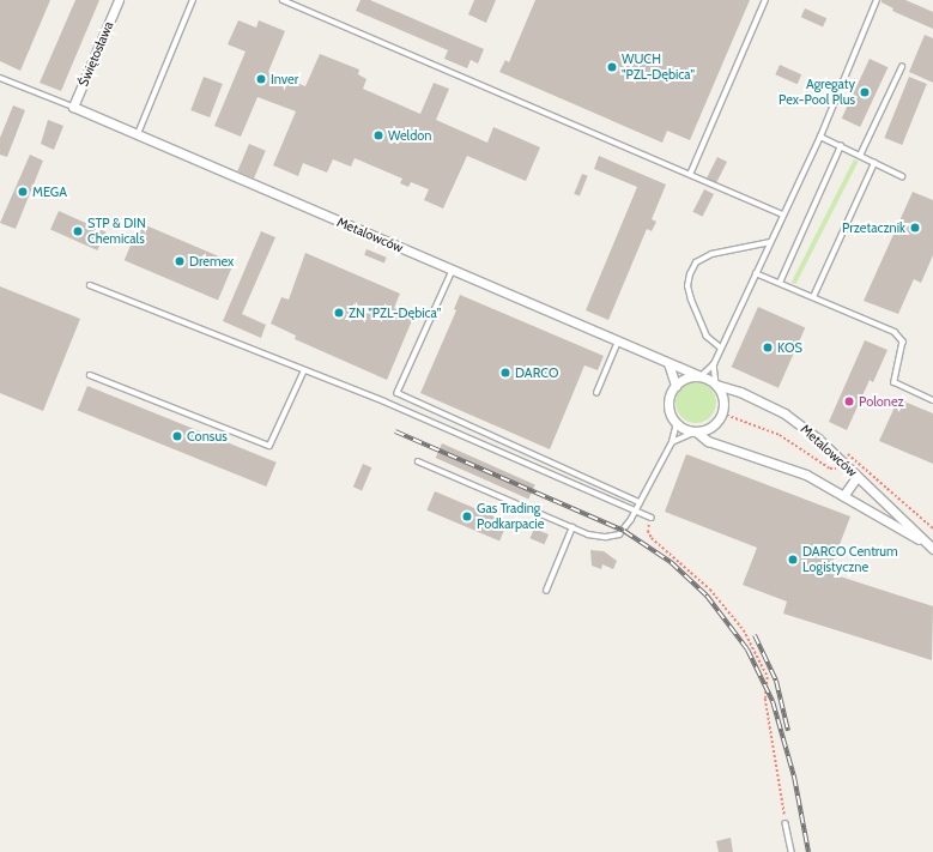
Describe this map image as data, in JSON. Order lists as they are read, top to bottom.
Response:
{
  "streets": {
    "street": ["Świętosława", "Metalowców"]
  },
  "crossings": [
    ["Świętosława", "Metalowców"]
  ],
  "places": [
    "WUCH \"PZL-Dębica\"",
    "Inver",
    "Agregaty Pex-Pool Plus",
    "Weldon",
    "MEGA",
    "Przetacznik",
    "STP & DIN Chemicals",
    "Dremex",
    "ZN \"PZL-Dębica\"",
    "KOS",
    "DARCO",
    "Polonez",
    "Consus",
    "Gas Trading Podkarpacie",
    "DARCO Centrum Logistyczne"
  ]
}
